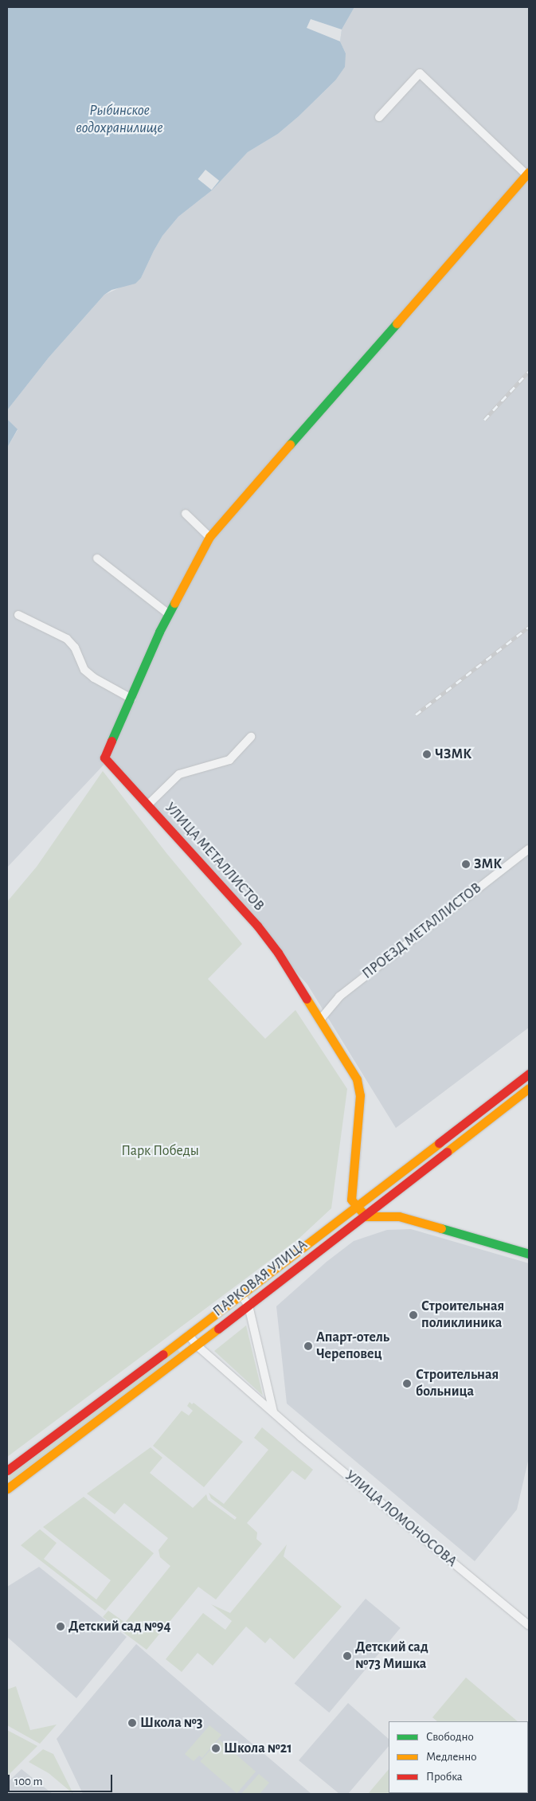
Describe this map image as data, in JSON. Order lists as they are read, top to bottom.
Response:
{
  "streets": {
    "street": [
      "УЛИЦА МЕТАЛЛИСТОВ",
      "ПРОЕЗД МЕТАЛЛИСТОВ",
      "ПАРКОВАЯ УЛИЦА",
      "УЛИЦА ЛОМОНОСОВА"
    ]
  },
  "crossings": [
    ["УЛИЦА МЕТАЛЛИСТОВ", "ПРОЕЗД МЕТАЛЛИСТОВ"],
    ["УЛИЦА МЕТАЛЛИСТОВ", "ПАРКОВАЯ УЛИЦА"],
    ["ПАРКОВАЯ УЛИЦА", "УЛИЦА ЛОМОНОСОВА"]
  ],
  "water": ["Рыбинское водохранилище"],
  "parks": ["Парк Победы"],
  "places": [
    "ЧЗМК",
    "ЗМК",
    "Строительная поликлиника",
    "Апарт-отель Череповец",
    "Строительная больница",
    "Детский сад №94",
    "Детский сад №73 Мишка",
    "Школа №3",
    "Школа №21"
  ],
  "legend": ["Свободно", "Медленно", "Пробка"],
  "scale_bar": "100 m"
}
